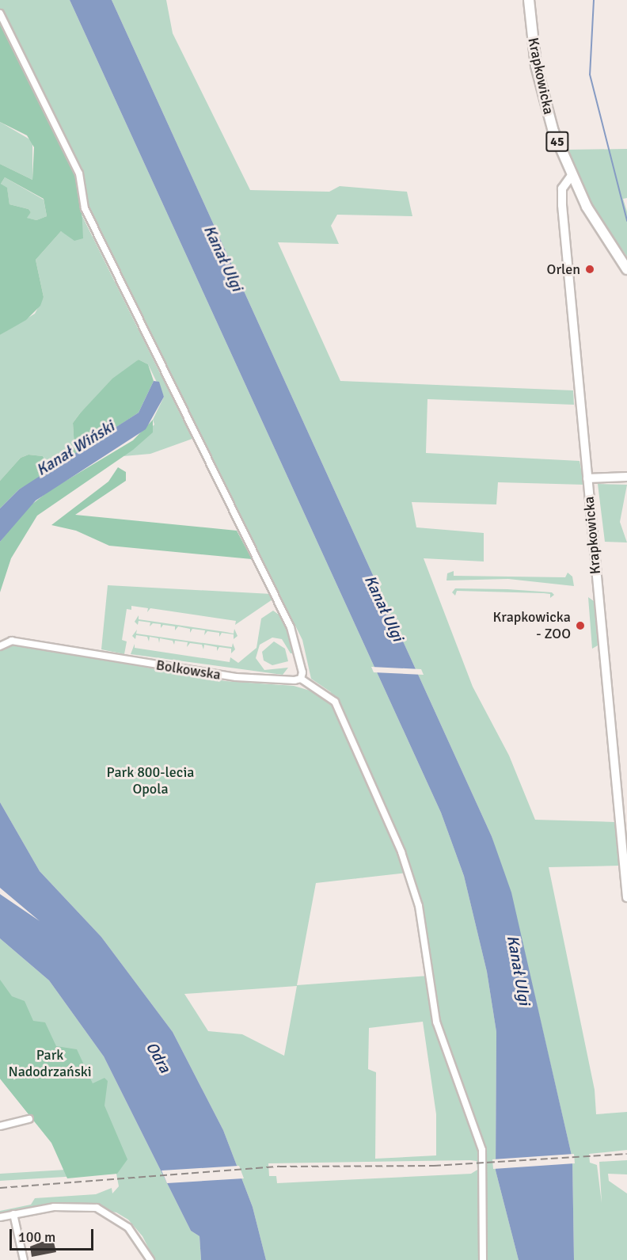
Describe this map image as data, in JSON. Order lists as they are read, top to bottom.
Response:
{
  "streets": {
    "main road": ["Krapkowicka", "45"],
    "street": ["Bolkowska"]
  },
  "water": ["Kanał Ulgi", "Kanał Wiński", "Odra"],
  "parks": ["Park 800-lecia Opola", "Park Nadodrzański"],
  "places": ["Orlen", "Krapkowicka - ZOO"],
  "scale_bar": "100 m"
}
